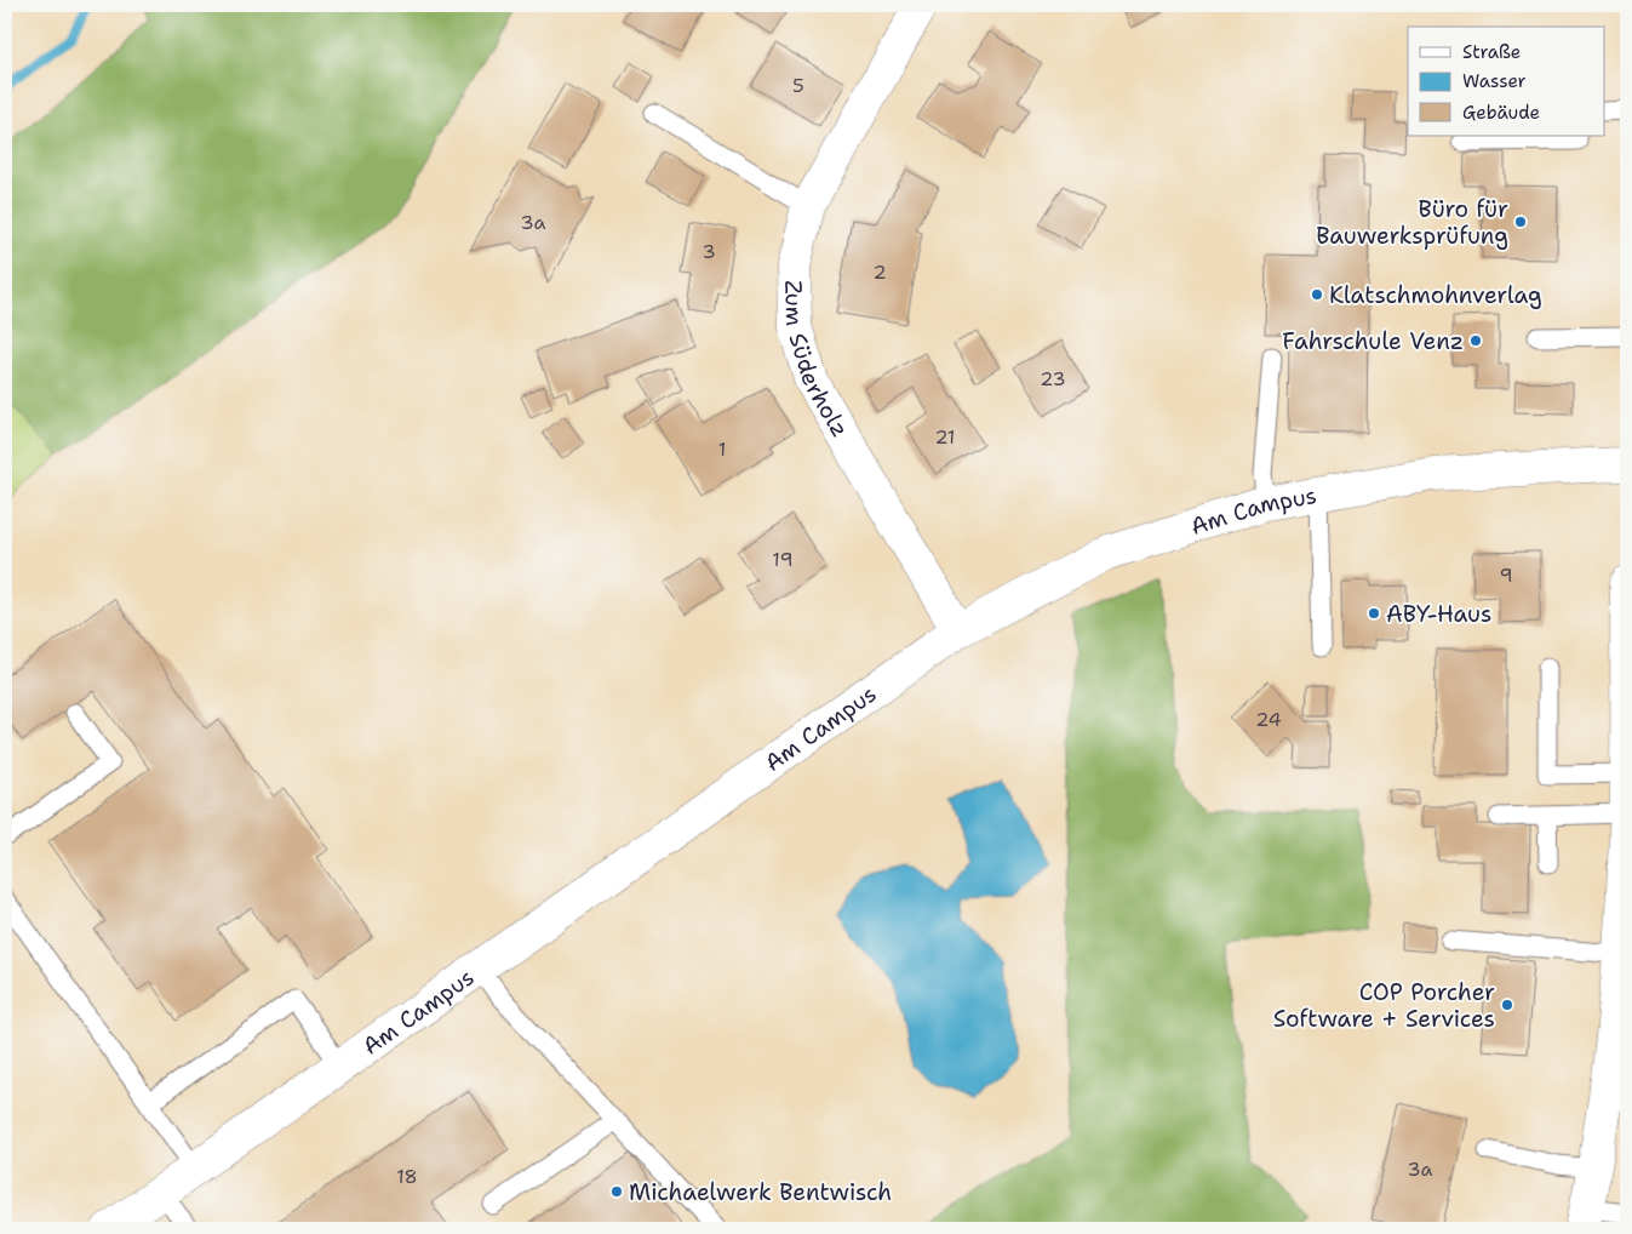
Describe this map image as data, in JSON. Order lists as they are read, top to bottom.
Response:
{
  "streets": {
    "street": ["Zum Süderholz", "Am Campus"]
  },
  "crossings": [
    ["Zum Süderholz", "Am Campus"]
  ],
  "places": [
    "Büro für Bauwerksprüfung",
    "Klatschmohnverlag",
    "Fahrschule Venz",
    "ABY-Haus",
    "COP Porcher Software + Services",
    "Michaelwerk Bentwisch"
  ],
  "house_numbers": [
    "5",
    "3a",
    "3",
    "2",
    "23",
    "21",
    "1",
    "19",
    "9",
    "24",
    "3a",
    "18"
  ],
  "legend": ["Straße", "Wasser", "Gebäude"]
}
